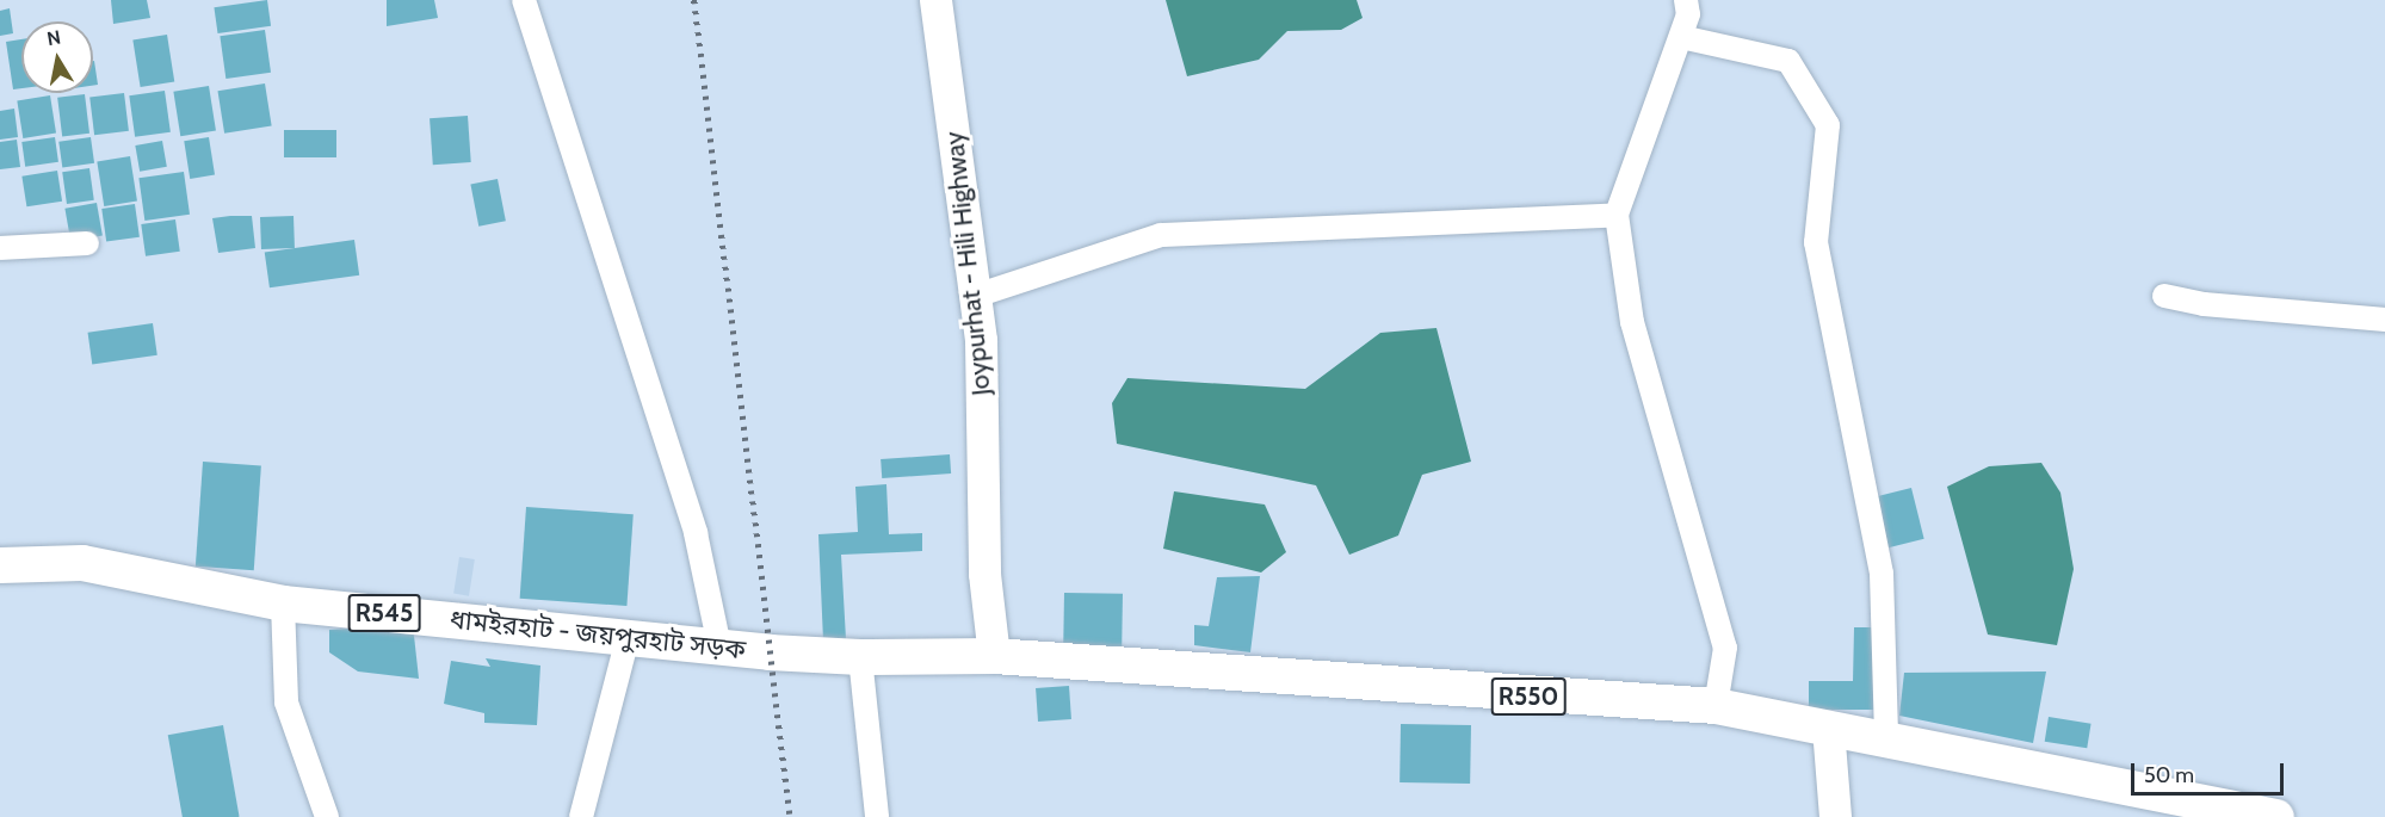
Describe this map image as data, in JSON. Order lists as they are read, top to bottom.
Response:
{
  "streets": {
    "main road": [
      "Joypurhat - Hili Highway",
      "R545",
      "ধামইরহাট - জয়পুরহাট সড়ক",
      "R550"
    ]
  },
  "crossings": [
    ["Joypurhat - Hili Highway", "R550"],
    ["ধামইরহাট - জয়পুরহাট সড়ক", "R550"]
  ],
  "scale_bar": "50 m",
  "north": "top"
}
